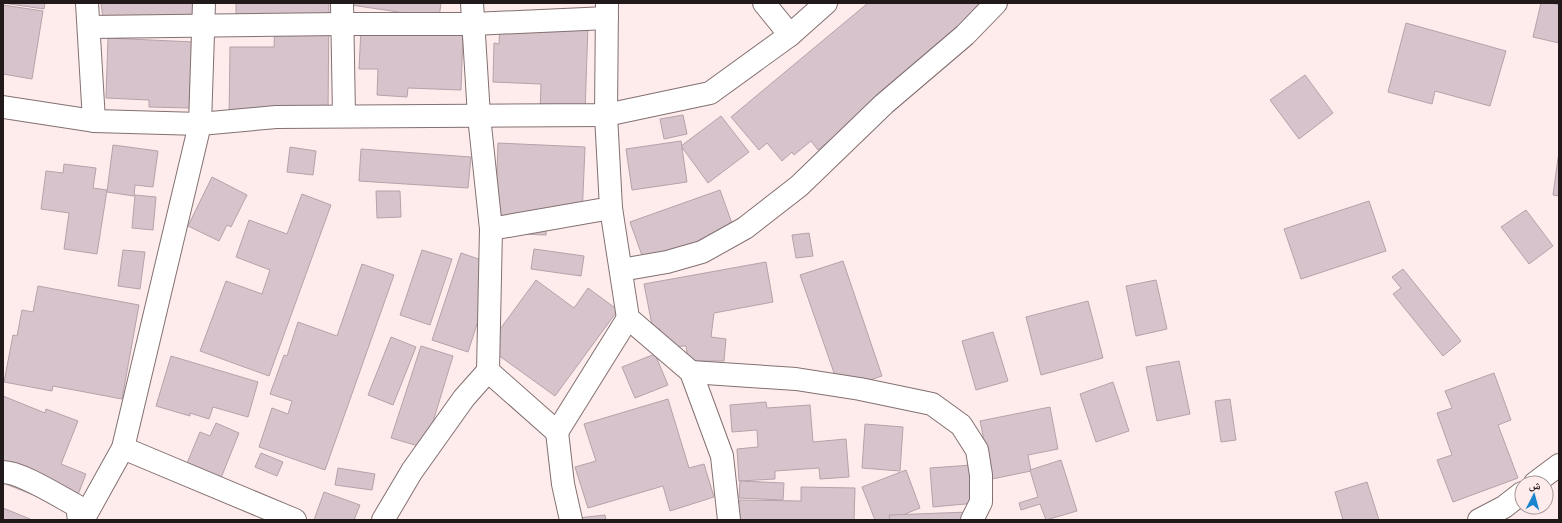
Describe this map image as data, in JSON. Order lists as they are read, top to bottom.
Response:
{
  "north": "top"
}
